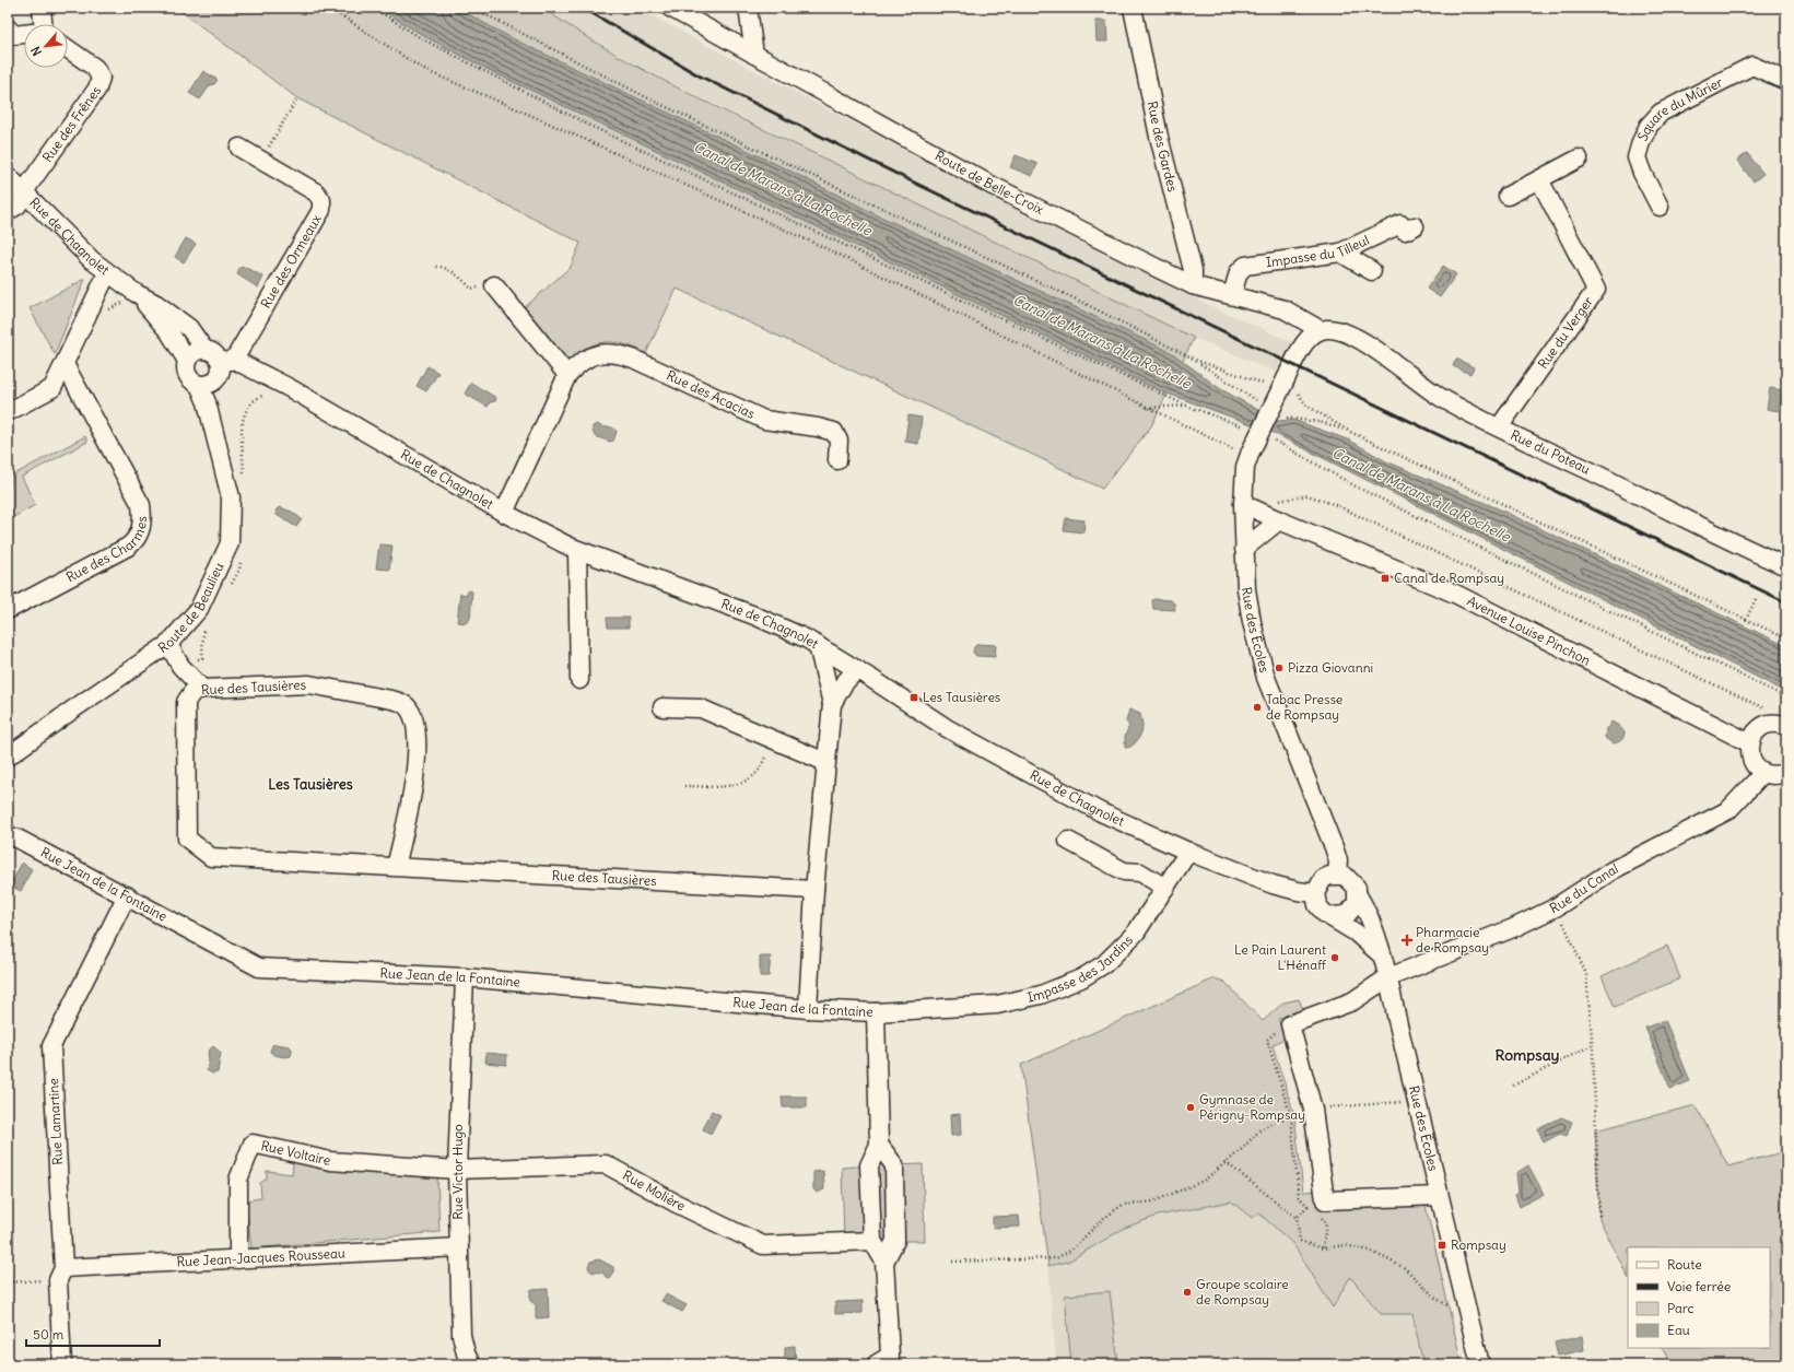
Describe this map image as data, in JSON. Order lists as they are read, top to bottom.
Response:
{
  "streets": {
    "street": [
      "Square du Mûrier",
      "Rue des Frênes",
      "Rue des Gardes",
      "Route de Belle-Croix",
      "Rue de Chagnolet",
      "Impasse du Tilleul",
      "Rue des Ormeaux",
      "Rue du Verger",
      "Rue des Acacias",
      "Rue du Poteau",
      "Rue des Charmes",
      "Route de Beaulieu",
      "Rue des Écoles",
      "Avenue Louise Pinchon",
      "Rue des Tausières",
      "Rue Jean de la Fontaine",
      "Rue du Canal",
      "Impasse des Jardins",
      "Rue Lamartine",
      "Rue Voltaire",
      "Rue Victor Hugo",
      "Rue Molière",
      "Rue Jean-Jacques Rousseau"
    ]
  },
  "crossings": [
    ["Rue des Frênes", "Rue de Chagnolet"],
    ["Rue des Gardes", "Route de Belle-Croix"],
    ["Route de Belle-Croix", "Impasse du Tilleul"],
    ["Route de Belle-Croix", "Rue du Poteau"],
    ["Route de Belle-Croix", "Rue des Écoles"],
    ["Rue de Chagnolet", "Rue des Ormeaux"],
    ["Rue de Chagnolet", "Rue des Acacias"],
    ["Rue de Chagnolet", "Route de Beaulieu"],
    ["Rue de Chagnolet", "Rue des Écoles"],
    ["Rue de Chagnolet", "Impasse des Jardins"],
    ["Rue des Ormeaux", "Route de Beaulieu"],
    ["Rue du Verger", "Rue du Poteau"],
    ["Rue du Poteau", "Rue des Écoles"],
    ["Rue des Écoles", "Avenue Louise Pinchon"],
    ["Rue des Écoles", "Rue du Canal"],
    ["Rue Jean de la Fontaine", "Impasse des Jardins"],
    ["Rue Jean de la Fontaine", "Rue Lamartine"],
    ["Rue Jean de la Fontaine", "Rue Victor Hugo"],
    ["Rue Lamartine", "Rue Jean-Jacques Rousseau"],
    ["Rue Voltaire", "Rue Victor Hugo"],
    ["Rue Voltaire", "Rue Molière"],
    ["Rue Voltaire", "Rue Jean-Jacques Rousseau"],
    ["Rue Victor Hugo", "Rue Molière"],
    ["Rue Victor Hugo", "Rue Jean-Jacques Rousseau"]
  ],
  "districts": ["Les Tausières", "Rompsay"],
  "water": ["Canal de Marans à La Rochelle"],
  "places": {
    "transit": ["Canal de Rompsay", "Les Tausières", "Rompsay"],
    "other": [
      "Pizza Giovanni",
      "Tabac Presse de Rompsay",
      "Le Pain Laurent L'Hénaff",
      "Gymnase de Périgny-Rompsay",
      "Groupe scolaire de Rompsay"
    ],
    "health": ["Pharmacie de Rompsay"]
  },
  "legend": [
    "Route",
    "Voie ferrée",
    "Parc",
    "Eau"
  ],
  "scale_bar": "50 m",
  "north": "bottom left"
}
